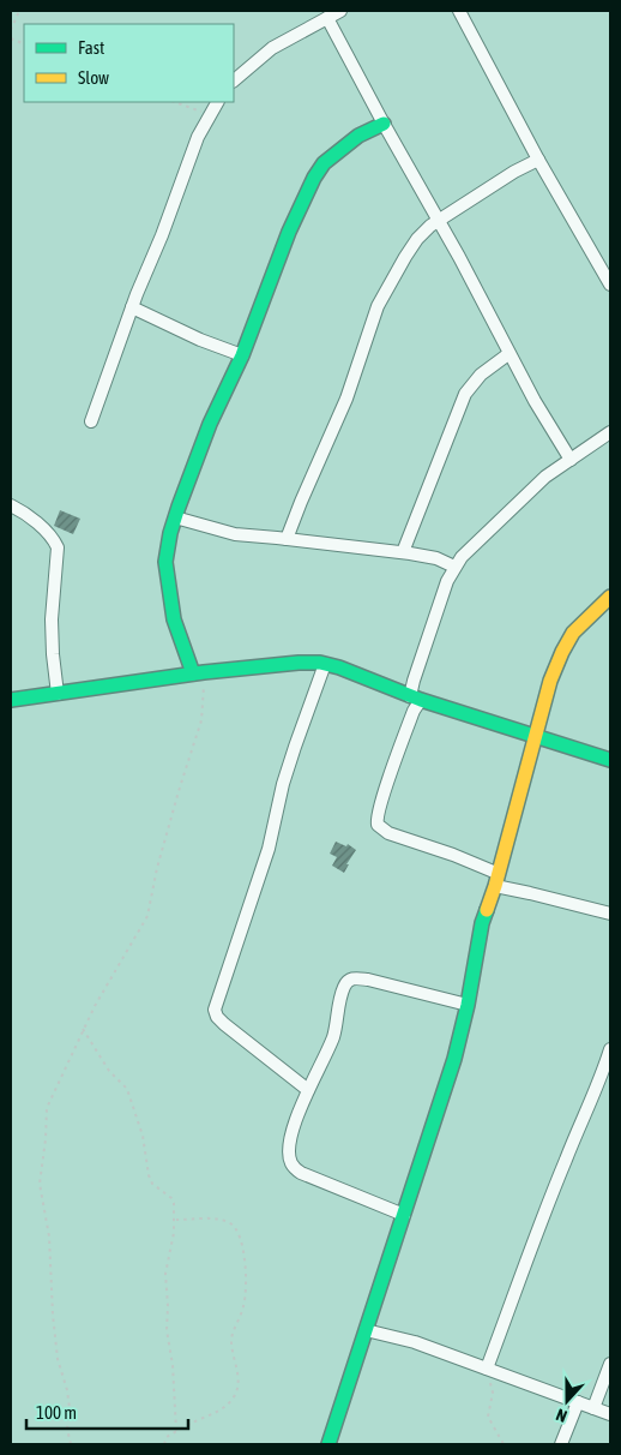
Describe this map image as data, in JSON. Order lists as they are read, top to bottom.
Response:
{
  "legend": ["Fast", "Slow"],
  "scale_bar": "100 m",
  "north": "bottom"
}
